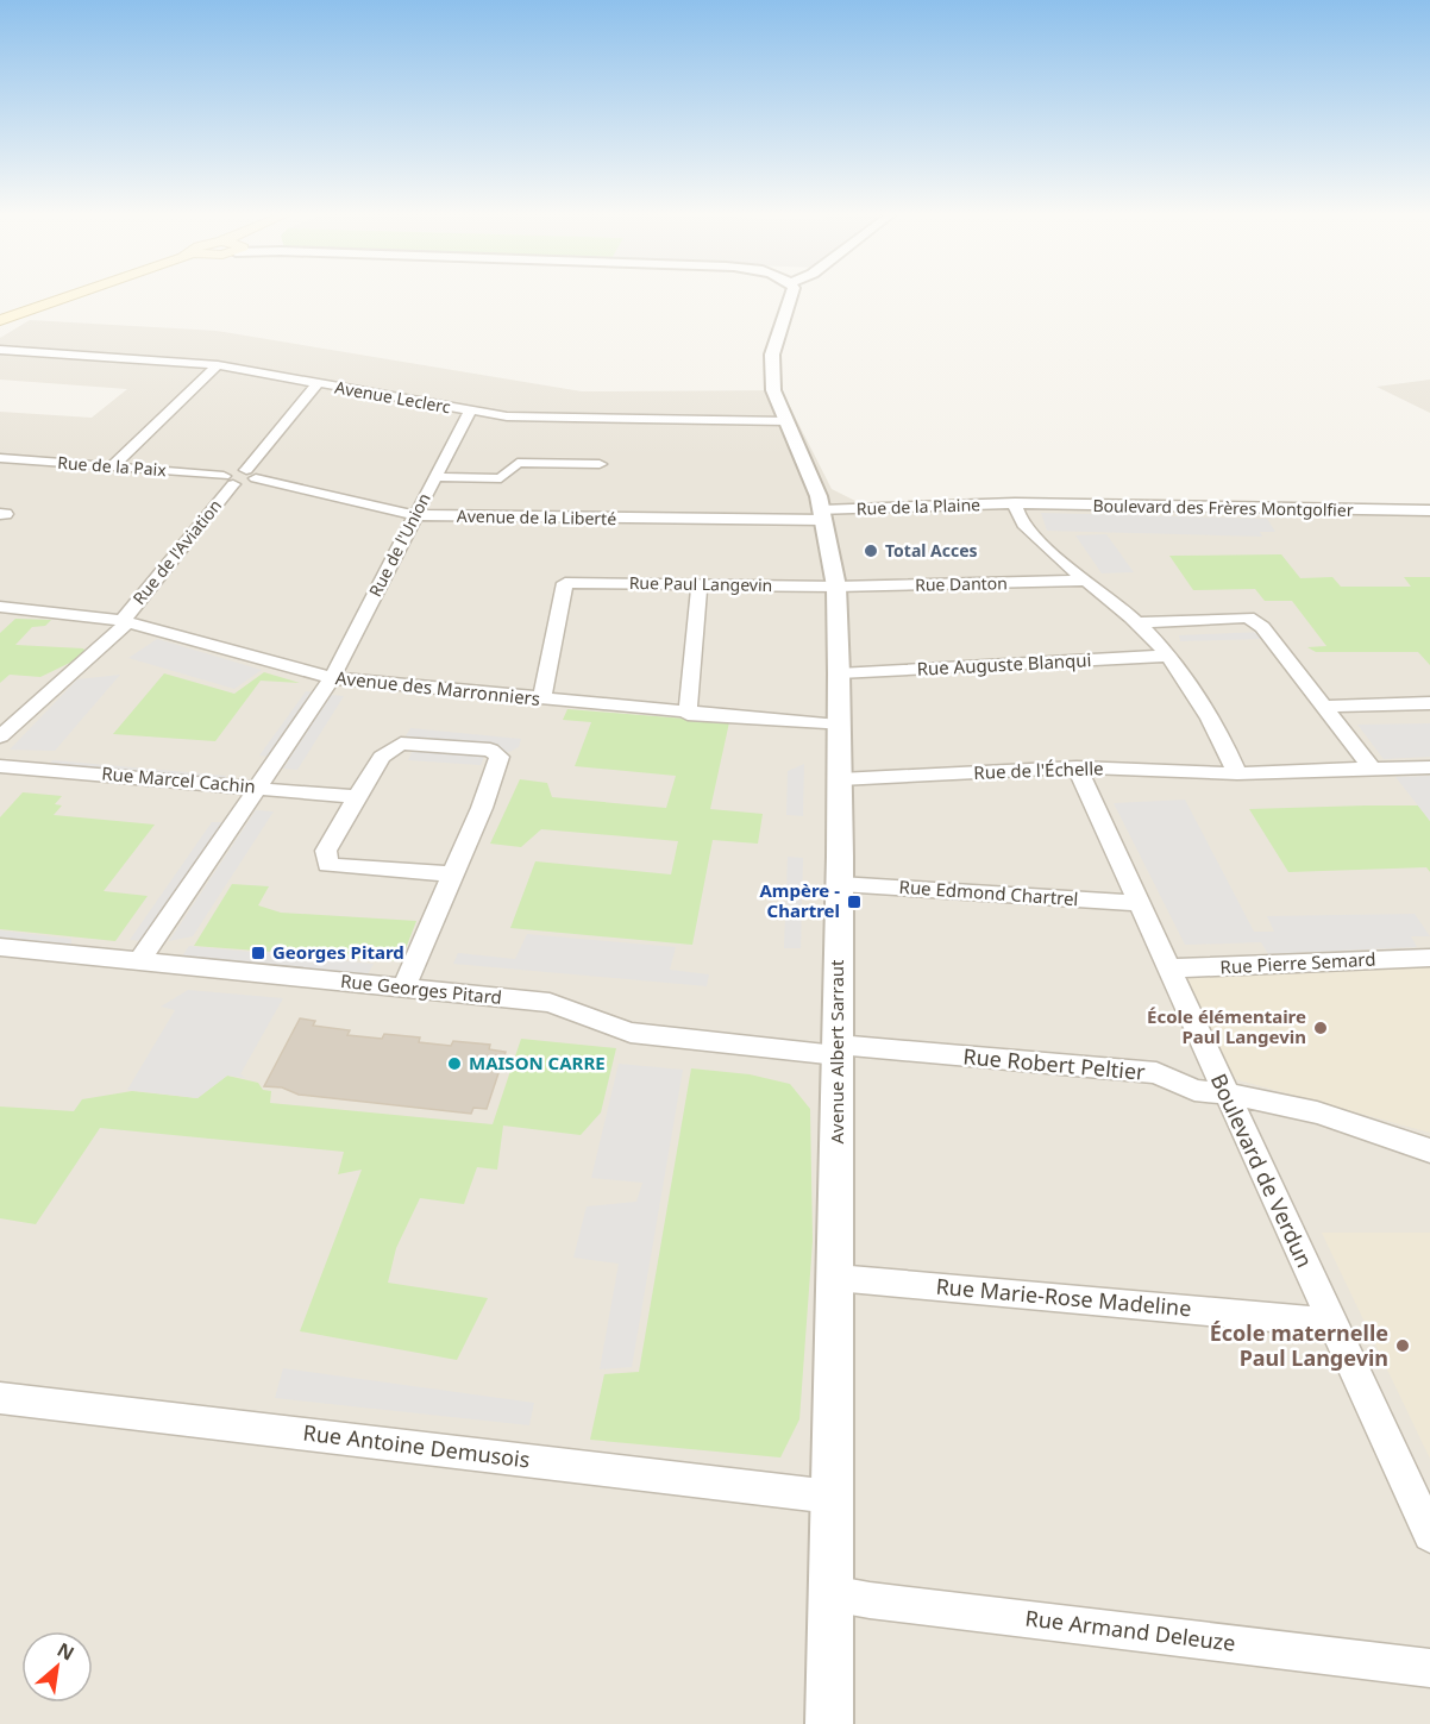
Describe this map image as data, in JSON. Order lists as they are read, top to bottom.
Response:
{
  "streets": {
    "street": [
      "Avenue Leclerc",
      "Rue de la Paix",
      "Rue de la Plaine",
      "Boulevard des Frères Montgolfier",
      "Avenue de la Liberté",
      "Rue de l'Union",
      "Rue de l'Aviation",
      "Rue Paul Langevin",
      "Rue Danton",
      "Rue Auguste Blanqui",
      "Avenue des Marronniers",
      "Rue de l'Échelle",
      "Rue Marcel Cachin",
      "Rue Edmond Chartrel",
      "Rue Pierre Semard",
      "Rue Georges Pitard",
      "Avenue Albert Sarraut",
      "Rue Robert Peltier",
      "Boulevard de Verdun",
      "Rue Marie-Rose Madeline",
      "Rue Antoine Demusois",
      "Rue Armand Deleuze"
    ]
  },
  "crossings": [
    ["Avenue Leclerc", "Rue de l'Union"],
    ["Avenue Leclerc", "Avenue Albert Sarraut"],
    ["Rue de la Paix", "Avenue de la Liberté"],
    ["Rue de la Paix", "Rue de l'Aviation"],
    ["Rue de la Plaine", "Boulevard des Frères Montgolfier"],
    ["Rue de la Plaine", "Avenue de la Liberté"],
    ["Rue de la Plaine", "Avenue Albert Sarraut"],
    ["Avenue de la Liberté", "Rue de l'Union"],
    ["Avenue de la Liberté", "Avenue Albert Sarraut"],
    ["Rue de l'Union", "Avenue des Marronniers"],
    ["Rue de l'Union", "Rue Marcel Cachin"],
    ["Rue de l'Union", "Rue Georges Pitard"],
    ["Rue de l'Aviation", "Avenue des Marronniers"],
    ["Rue Paul Langevin", "Rue Danton"],
    ["Rue Paul Langevin", "Avenue des Marronniers"],
    ["Rue Paul Langevin", "Avenue Albert Sarraut"],
    ["Rue Danton", "Avenue Albert Sarraut"],
    ["Rue Auguste Blanqui", "Avenue Albert Sarraut"],
    ["Avenue des Marronniers", "Avenue Albert Sarraut"],
    ["Rue de l'Échelle", "Avenue Albert Sarraut"],
    ["Rue de l'Échelle", "Boulevard de Verdun"],
    ["Rue Edmond Chartrel", "Avenue Albert Sarraut"],
    ["Rue Edmond Chartrel", "Boulevard de Verdun"],
    ["Rue Pierre Semard", "Boulevard de Verdun"],
    ["Rue Georges Pitard", "Avenue Albert Sarraut"],
    ["Rue Georges Pitard", "Rue Robert Peltier"],
    ["Avenue Albert Sarraut", "Rue Robert Peltier"],
    ["Avenue Albert Sarraut", "Rue Marie-Rose Madeline"],
    ["Avenue Albert Sarraut", "Rue Antoine Demusois"],
    ["Avenue Albert Sarraut", "Rue Armand Deleuze"],
    ["Rue Robert Peltier", "Boulevard de Verdun"],
    ["Boulevard de Verdun", "Rue Marie-Rose Madeline"]
  ],
  "places": {
    "other": [
      "Total Acces",
      "École élémentaire Paul Langevin",
      "MAISON CARRE",
      "École maternelle Paul Langevin"
    ],
    "transit": ["Ampère - Chartrel", "Georges Pitard"]
  },
  "north": "top right"
}
